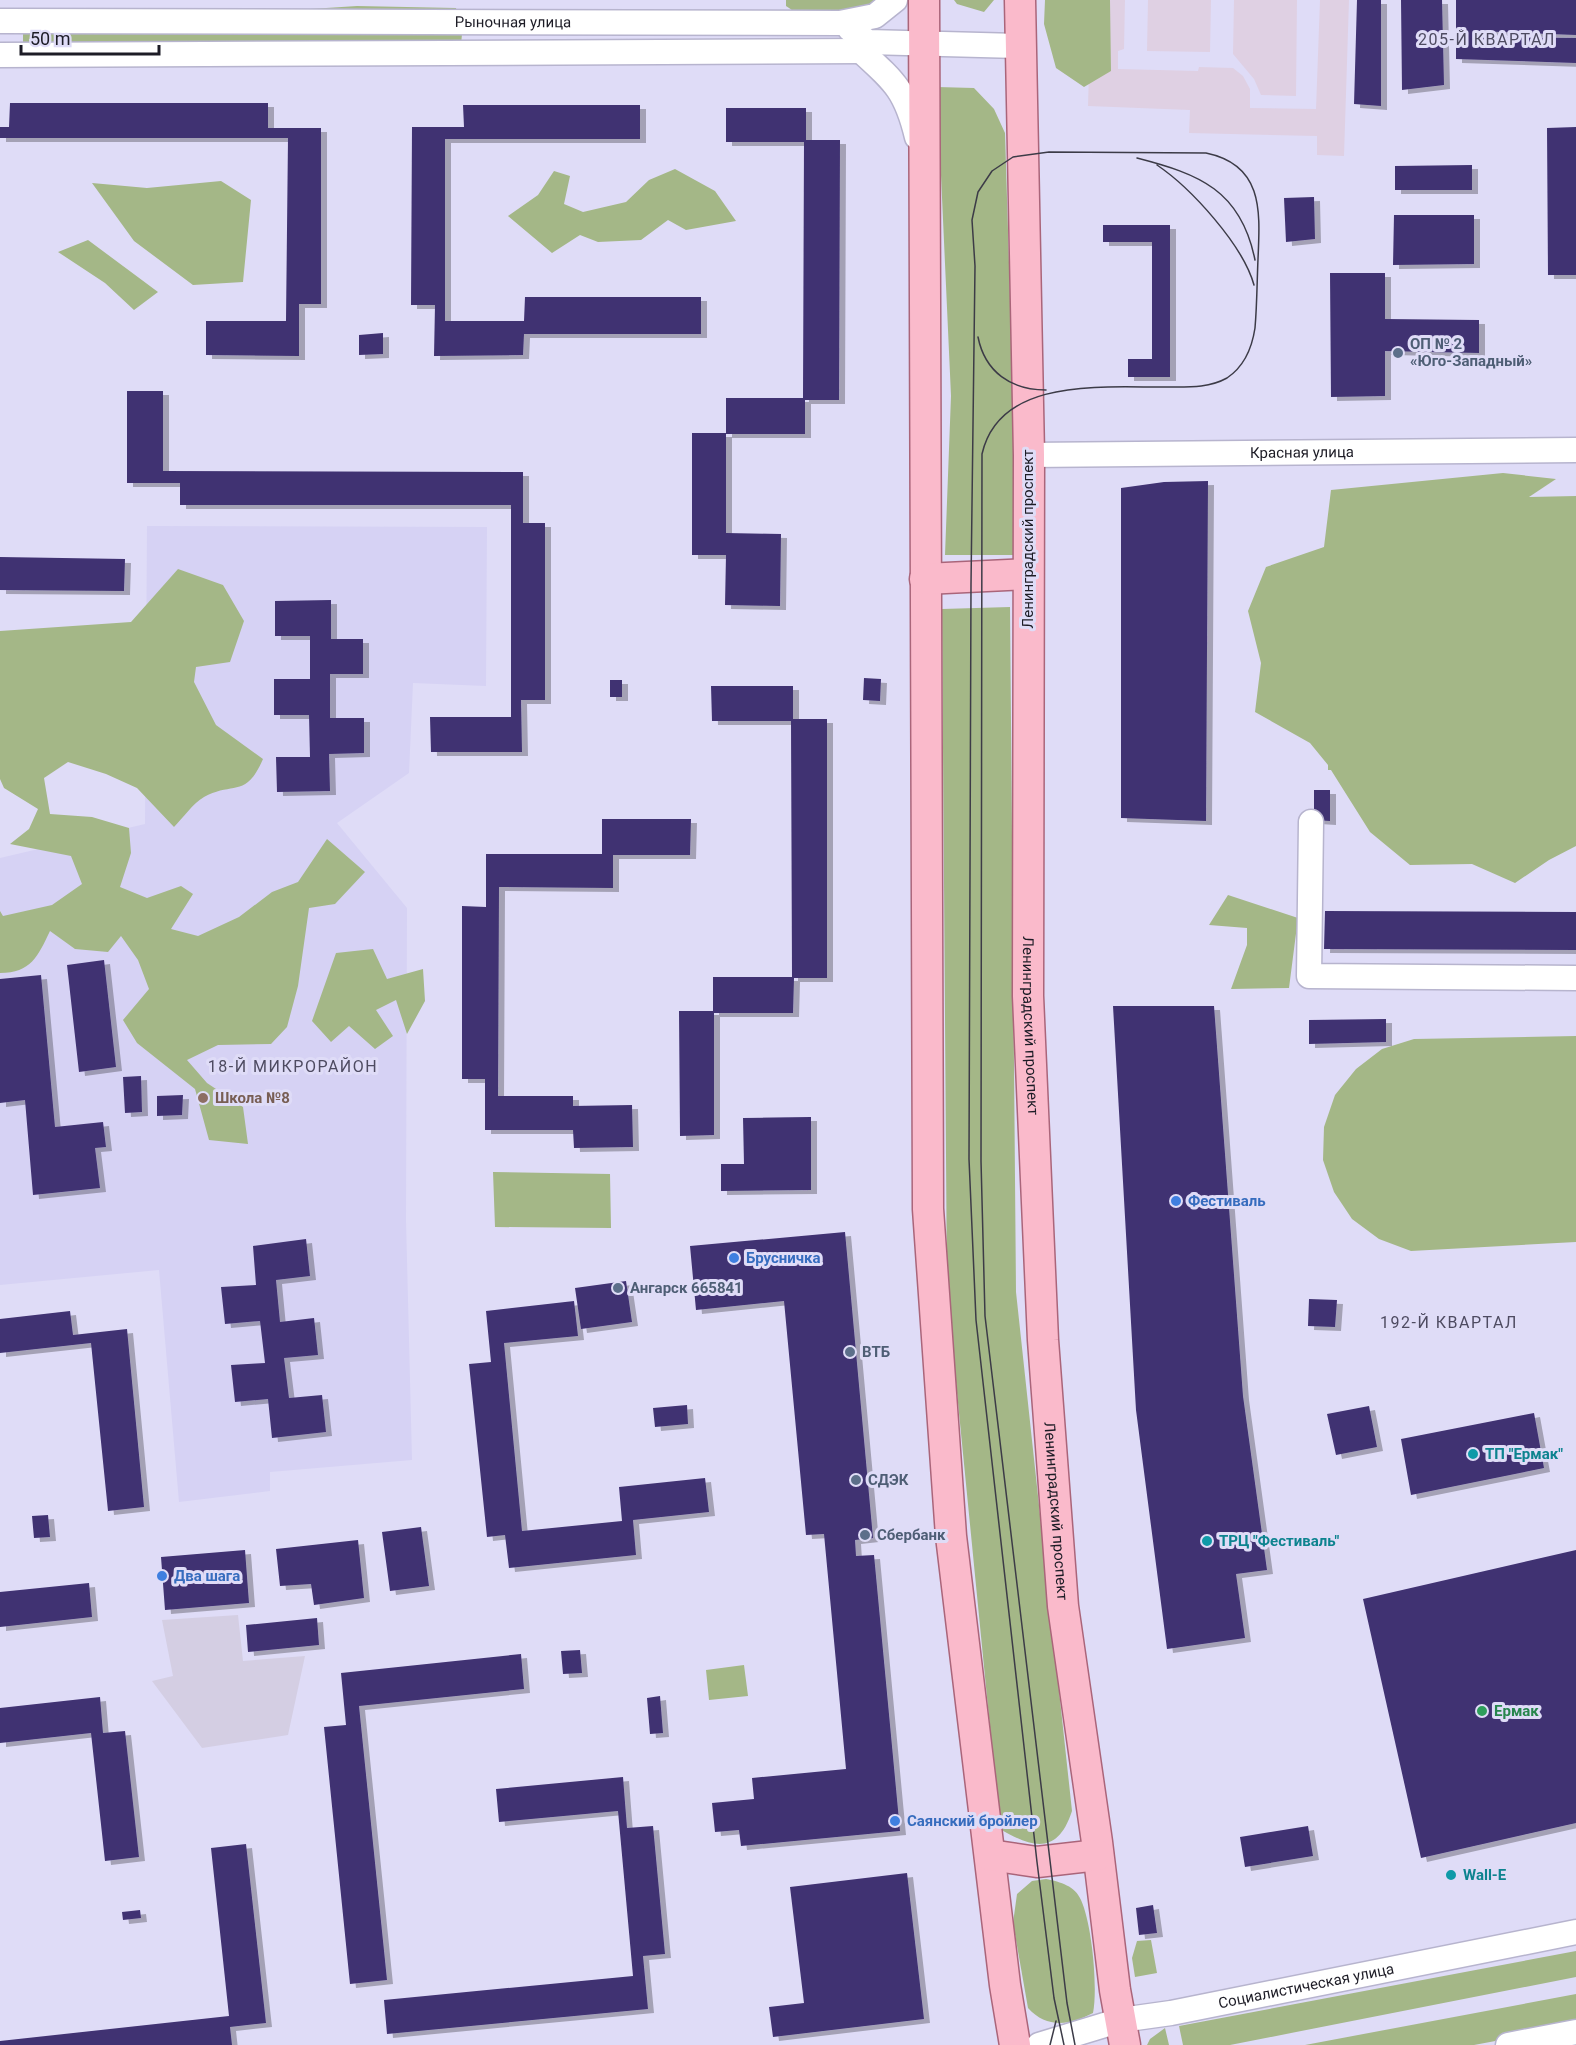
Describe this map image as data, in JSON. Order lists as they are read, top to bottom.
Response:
{
  "streets": {
    "main road": ["Ленинградский проспект"],
    "street": ["Рыночная улица", "Красная улица", "Социалистическая улица"]
  },
  "crossings": [
    ["Рыночная улица", "Ленинградский проспект"],
    ["Красная улица", "Ленинградский проспект"],
    ["Ленинградский проспект", "Социалистическая улица"]
  ],
  "districts": ["205-Й КВАРТАЛ", "18-Й МИКРОРАЙОН", "192-Й КВАРТАЛ"],
  "places": [
    "ОП № 2 «Юго-Западный»",
    "Школа №8",
    "Фестиваль",
    "Брусничка",
    "Ангарск 665841",
    "ВТБ",
    "ТП \"Ермак\"",
    "СДЭК",
    "Сбербанк",
    "ТРЦ \"Фестиваль\"",
    "Два шага",
    "Ермак",
    "Саянский бройлер",
    "Wall-E"
  ],
  "scale_bar": "50 m"
}
